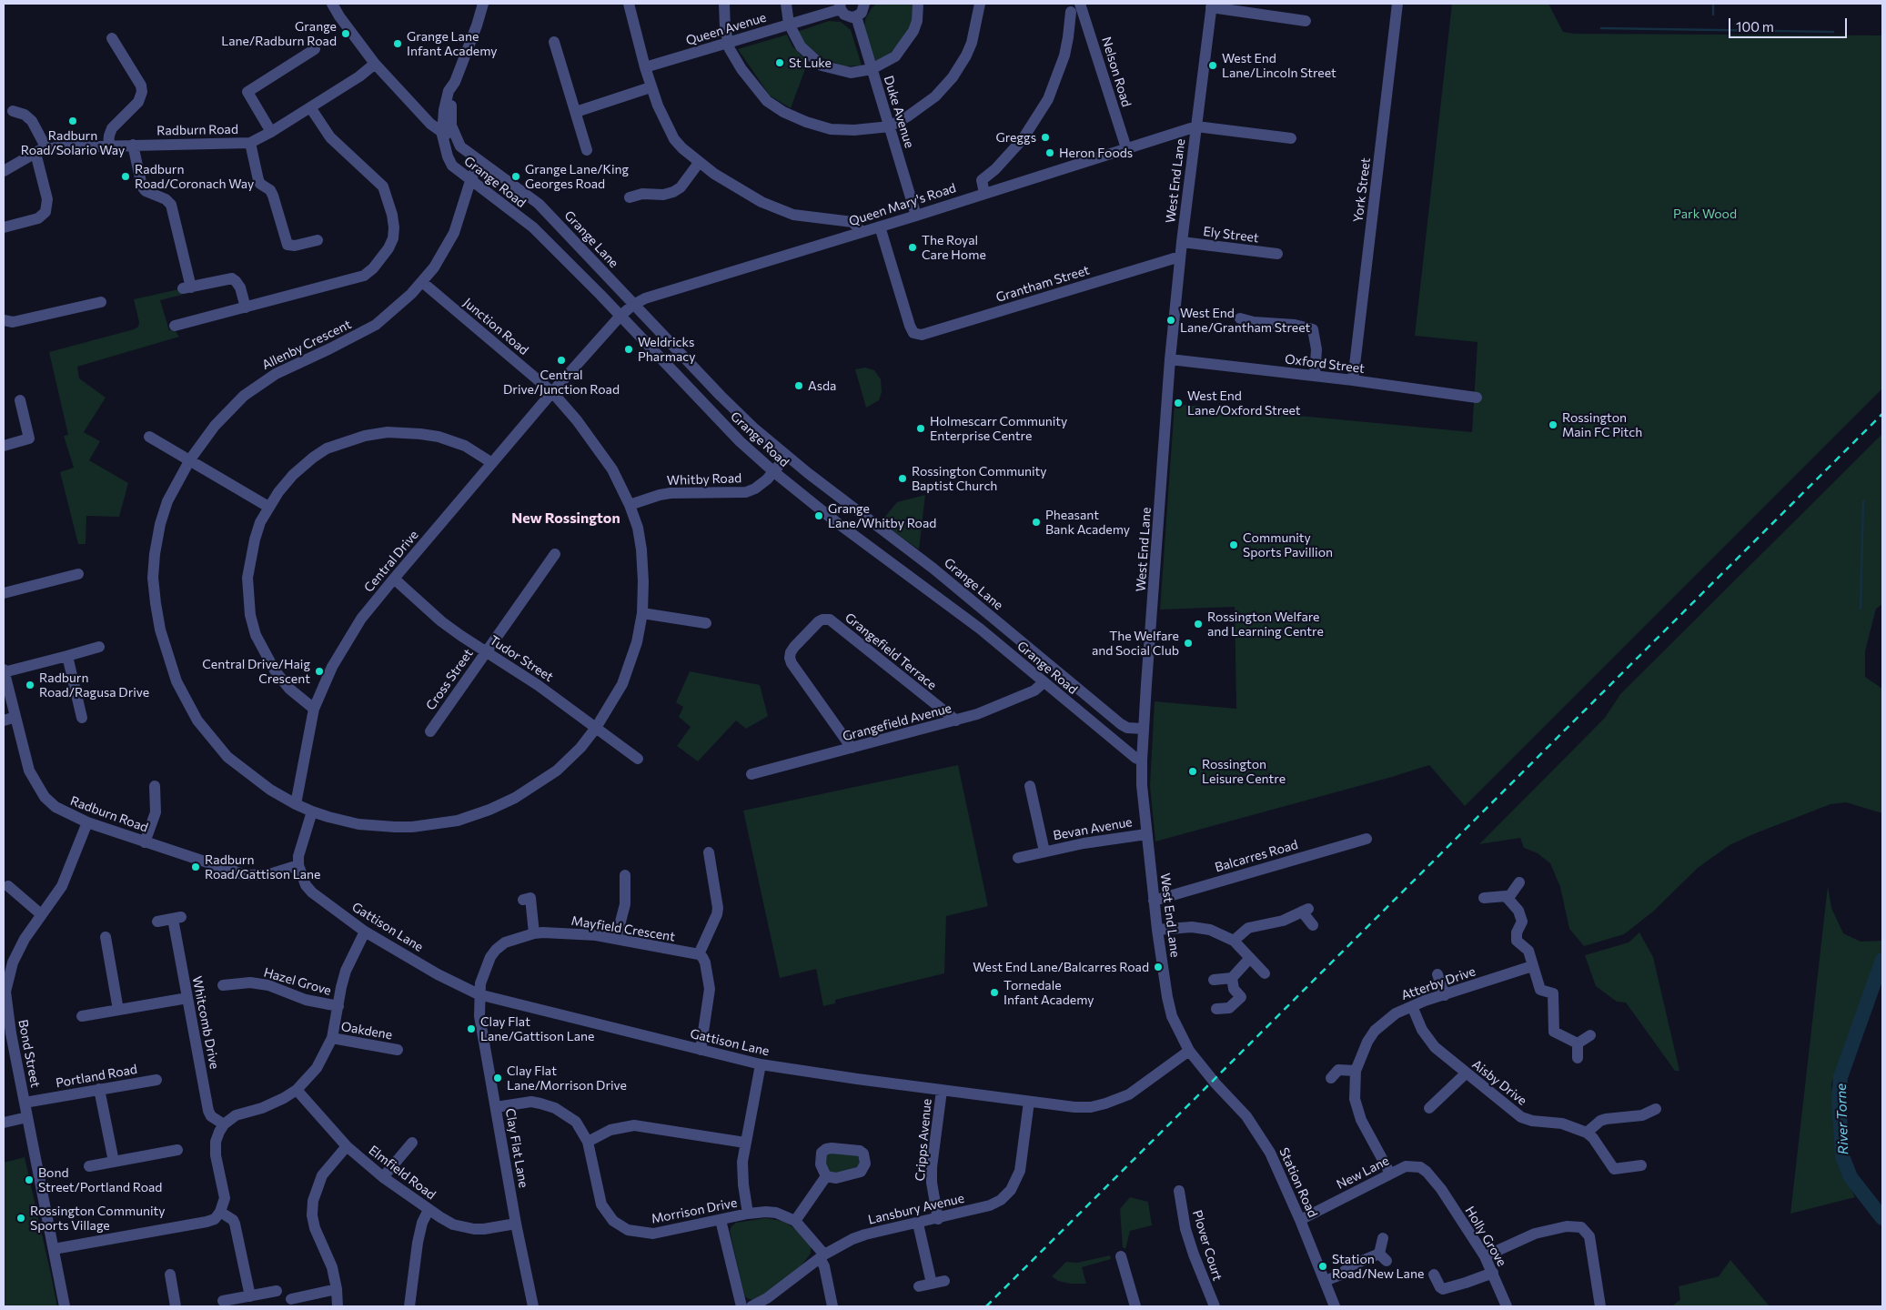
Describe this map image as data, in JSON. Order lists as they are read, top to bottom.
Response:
{
  "streets": {
    "street": [
      "Queen Avenue",
      "Nelson Road",
      "Duke Avenue",
      "Radburn Road",
      "West End Lane",
      "Grange Road",
      "York Street",
      "Queen Mary's Road",
      "Ely Street",
      "Grange Lane",
      "Grantham Street",
      "Junction Road",
      "Allenby Crescent",
      "Oxford Street",
      "Whitby Road",
      "Central Drive",
      "Grangefield Terrace",
      "Tudor Street",
      "Cross Street",
      "Grangefield Avenue",
      "Bevan Avenue",
      "Balcarres Road",
      "Gattison Lane",
      "Mayfield Crescent",
      "Hazel Grove",
      "Atterby Drive",
      "Whitcomb Drive",
      "Oakdene",
      "Bond Street",
      "Portland Road",
      "Aisby Drive",
      "Cripps Avenue",
      "Clay Flat Lane",
      "Elmfield Road",
      "New Lane",
      "Station Road",
      "Lansbury Avenue",
      "Morrison Drive",
      "Holly Grove",
      "Plover Court"
    ]
  },
  "crossings": [
    ["Nelson Road", "Queen Mary's Road"],
    ["Duke Avenue", "Queen Mary's Road"],
    ["Radburn Road", "Gattison Lane"],
    ["Radburn Road", "Bond Street"],
    ["West End Lane", "Grange Road"],
    ["West End Lane", "Queen Mary's Road"],
    ["West End Lane", "Ely Street"],
    ["West End Lane", "Grange Lane"],
    ["West End Lane", "Grantham Street"],
    ["West End Lane", "Oxford Street"],
    ["West End Lane", "Bevan Avenue"],
    ["West End Lane", "Balcarres Road"],
    ["West End Lane", "Gattison Lane"],
    ["West End Lane", "Station Road"],
    ["Grange Road", "Queen Mary's Road"],
    ["Grange Road", "Grange Lane"],
    ["Grange Road", "Allenby Crescent"],
    ["Grange Road", "Whitby Road"],
    ["Grange Road", "Central Drive"],
    ["Grange Road", "Grangefield Avenue"],
    ["York Street", "Oxford Street"],
    ["Queen Mary's Road", "Grange Lane"],
    ["Queen Mary's Road", "Grantham Street"],
    ["Queen Mary's Road", "Central Drive"],
    ["Grange Lane", "Allenby Crescent"],
    ["Grange Lane", "Grangefield Avenue"],
    ["Junction Road", "Allenby Crescent"],
    ["Junction Road", "Whitby Road"],
    ["Junction Road", "Central Drive"],
    ["Junction Road", "Tudor Street"],
    ["Allenby Crescent", "Central Drive"],
    ["Central Drive", "Tudor Street"],
    ["Grangefield Terrace", "Grangefield Avenue"],
    ["Tudor Street", "Cross Street"],
    ["Gattison Lane", "Mayfield Crescent"],
    ["Gattison Lane", "Oakdene"],
    ["Gattison Lane", "Cripps Avenue"],
    ["Gattison Lane", "Clay Flat Lane"],
    ["Gattison Lane", "Lansbury Avenue"],
    ["Mayfield Crescent", "Clay Flat Lane"],
    ["Hazel Grove", "Oakdene"],
    ["Atterby Drive", "Aisby Drive"],
    ["Atterby Drive", "New Lane"],
    ["Whitcomb Drive", "Oakdene"],
    ["Oakdene", "Elmfield Road"],
    ["Bond Street", "Portland Road"],
    ["Cripps Avenue", "Lansbury Avenue"],
    ["Clay Flat Lane", "Elmfield Road"],
    ["Clay Flat Lane", "Morrison Drive"],
    ["New Lane", "Station Road"],
    ["New Lane", "Holly Grove"],
    ["Lansbury Avenue", "Morrison Drive"]
  ],
  "districts": ["New Rossington"],
  "water": ["River Torne"],
  "parks": ["Park Wood"],
  "places": [
    "Grange Lane/Radburn Road",
    "Grange Lane Infant Academy",
    "St Luke",
    "West End Lane/Lincoln Street",
    "Radburn Road/Solario Way",
    "Greggs",
    "Heron Foods",
    "Radburn Road/Coronach Way",
    "Grange Lane/King Georges Road",
    "The Royal Care Home",
    "West End Lane/Grantham Street",
    "Weldricks Pharmacy",
    "Central Drive/Junction Road",
    "Asda",
    "West End Lane/Oxford Street",
    "Rossington Main FC Pitch",
    "Holmescarr Community Enterprise Centre",
    "Rossington Community Baptist Church",
    "Grange Lane/Whitby Road",
    "Pheasant Bank Academy",
    "Community Sports Pavillion",
    "Rossington Welfare and Learning Centre",
    "The Welfare and Social Club",
    "Central Drive/Haig Crescent",
    "Radburn Road/Ragusa Drive",
    "Rossington Leisure Centre",
    "Radburn Road/Gattison Lane",
    "West End Lane/Balcarres Road",
    "Tornedale Infant Academy",
    "Clay Flat Lane/Gattison Lane",
    "Clay Flat Lane/Morrison Drive",
    "Bond Street/Portland Road",
    "Rossington Community Sports Village",
    "Station Road/New Lane"
  ],
  "scale_bar": "100 m"
}
